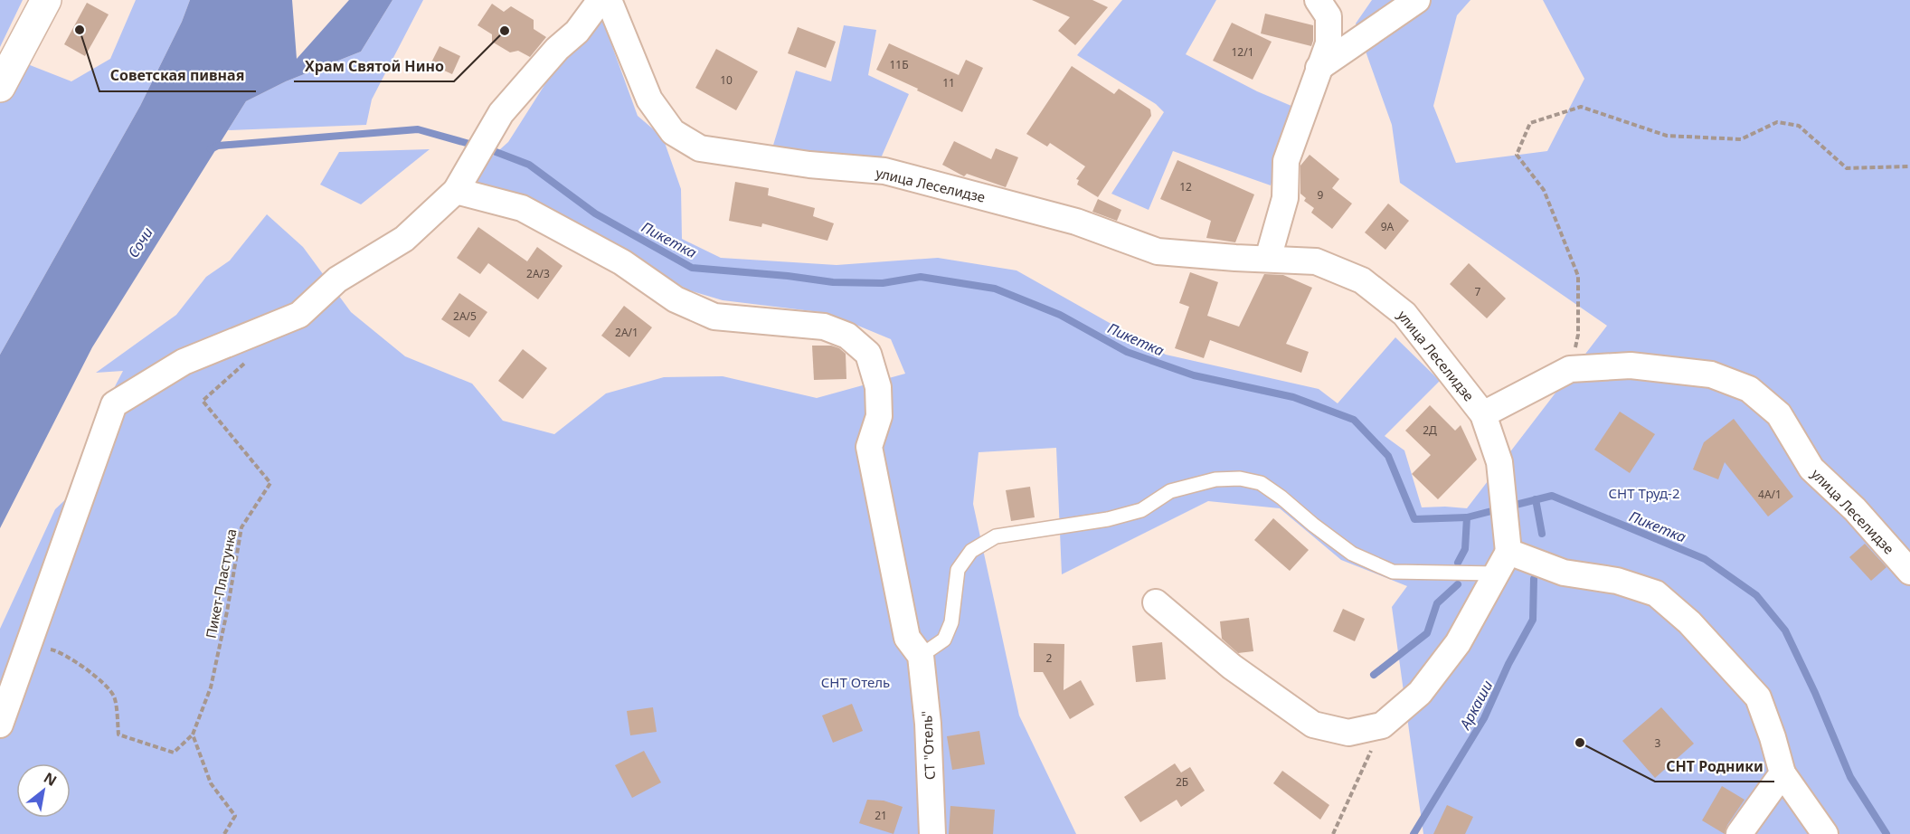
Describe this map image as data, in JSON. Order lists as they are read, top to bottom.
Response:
{
  "streets": {
    "street": ["улица Леселидзе", "СТ \"Отель\""],
    "path": ["Пикет-Пластунка"]
  },
  "water": ["Пикетка", "Сочи", "Аркаши"],
  "parks": ["СНТ Труд-2", "СНТ Отель"],
  "places": ["Советская пивная", "Храм Святой Нино", "СНТ Родники"],
  "house_numbers": [
    "12/1",
    "11Б",
    "10",
    "11",
    "12",
    "9",
    "9А",
    "2А/3",
    "7",
    "2А/5",
    "2А/1",
    "2Д",
    "4А/1",
    "2",
    "3",
    "2Б",
    "21"
  ],
  "north": "top right"
}
